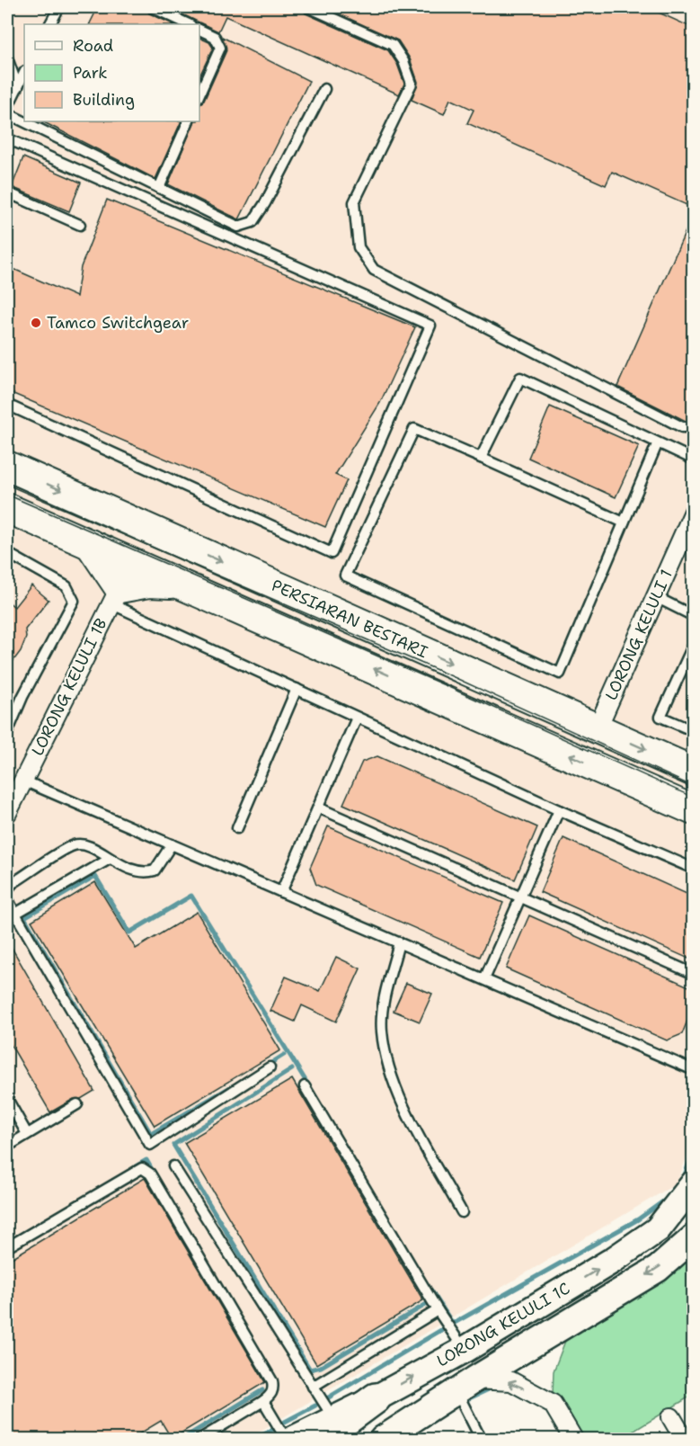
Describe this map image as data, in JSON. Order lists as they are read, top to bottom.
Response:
{
  "streets": {
    "main road": ["PERSIARAN BESTARI"],
    "street": ["LORONG KELULI 1", "LORONG KELULI 1B", "LORONG KELULI 1C"]
  },
  "crossings": [
    ["PERSIARAN BESTARI", "LORONG KELULI 1"]
  ],
  "places": ["Tamco Switchgear"],
  "legend": ["Road", "Park", "Building"]
}
